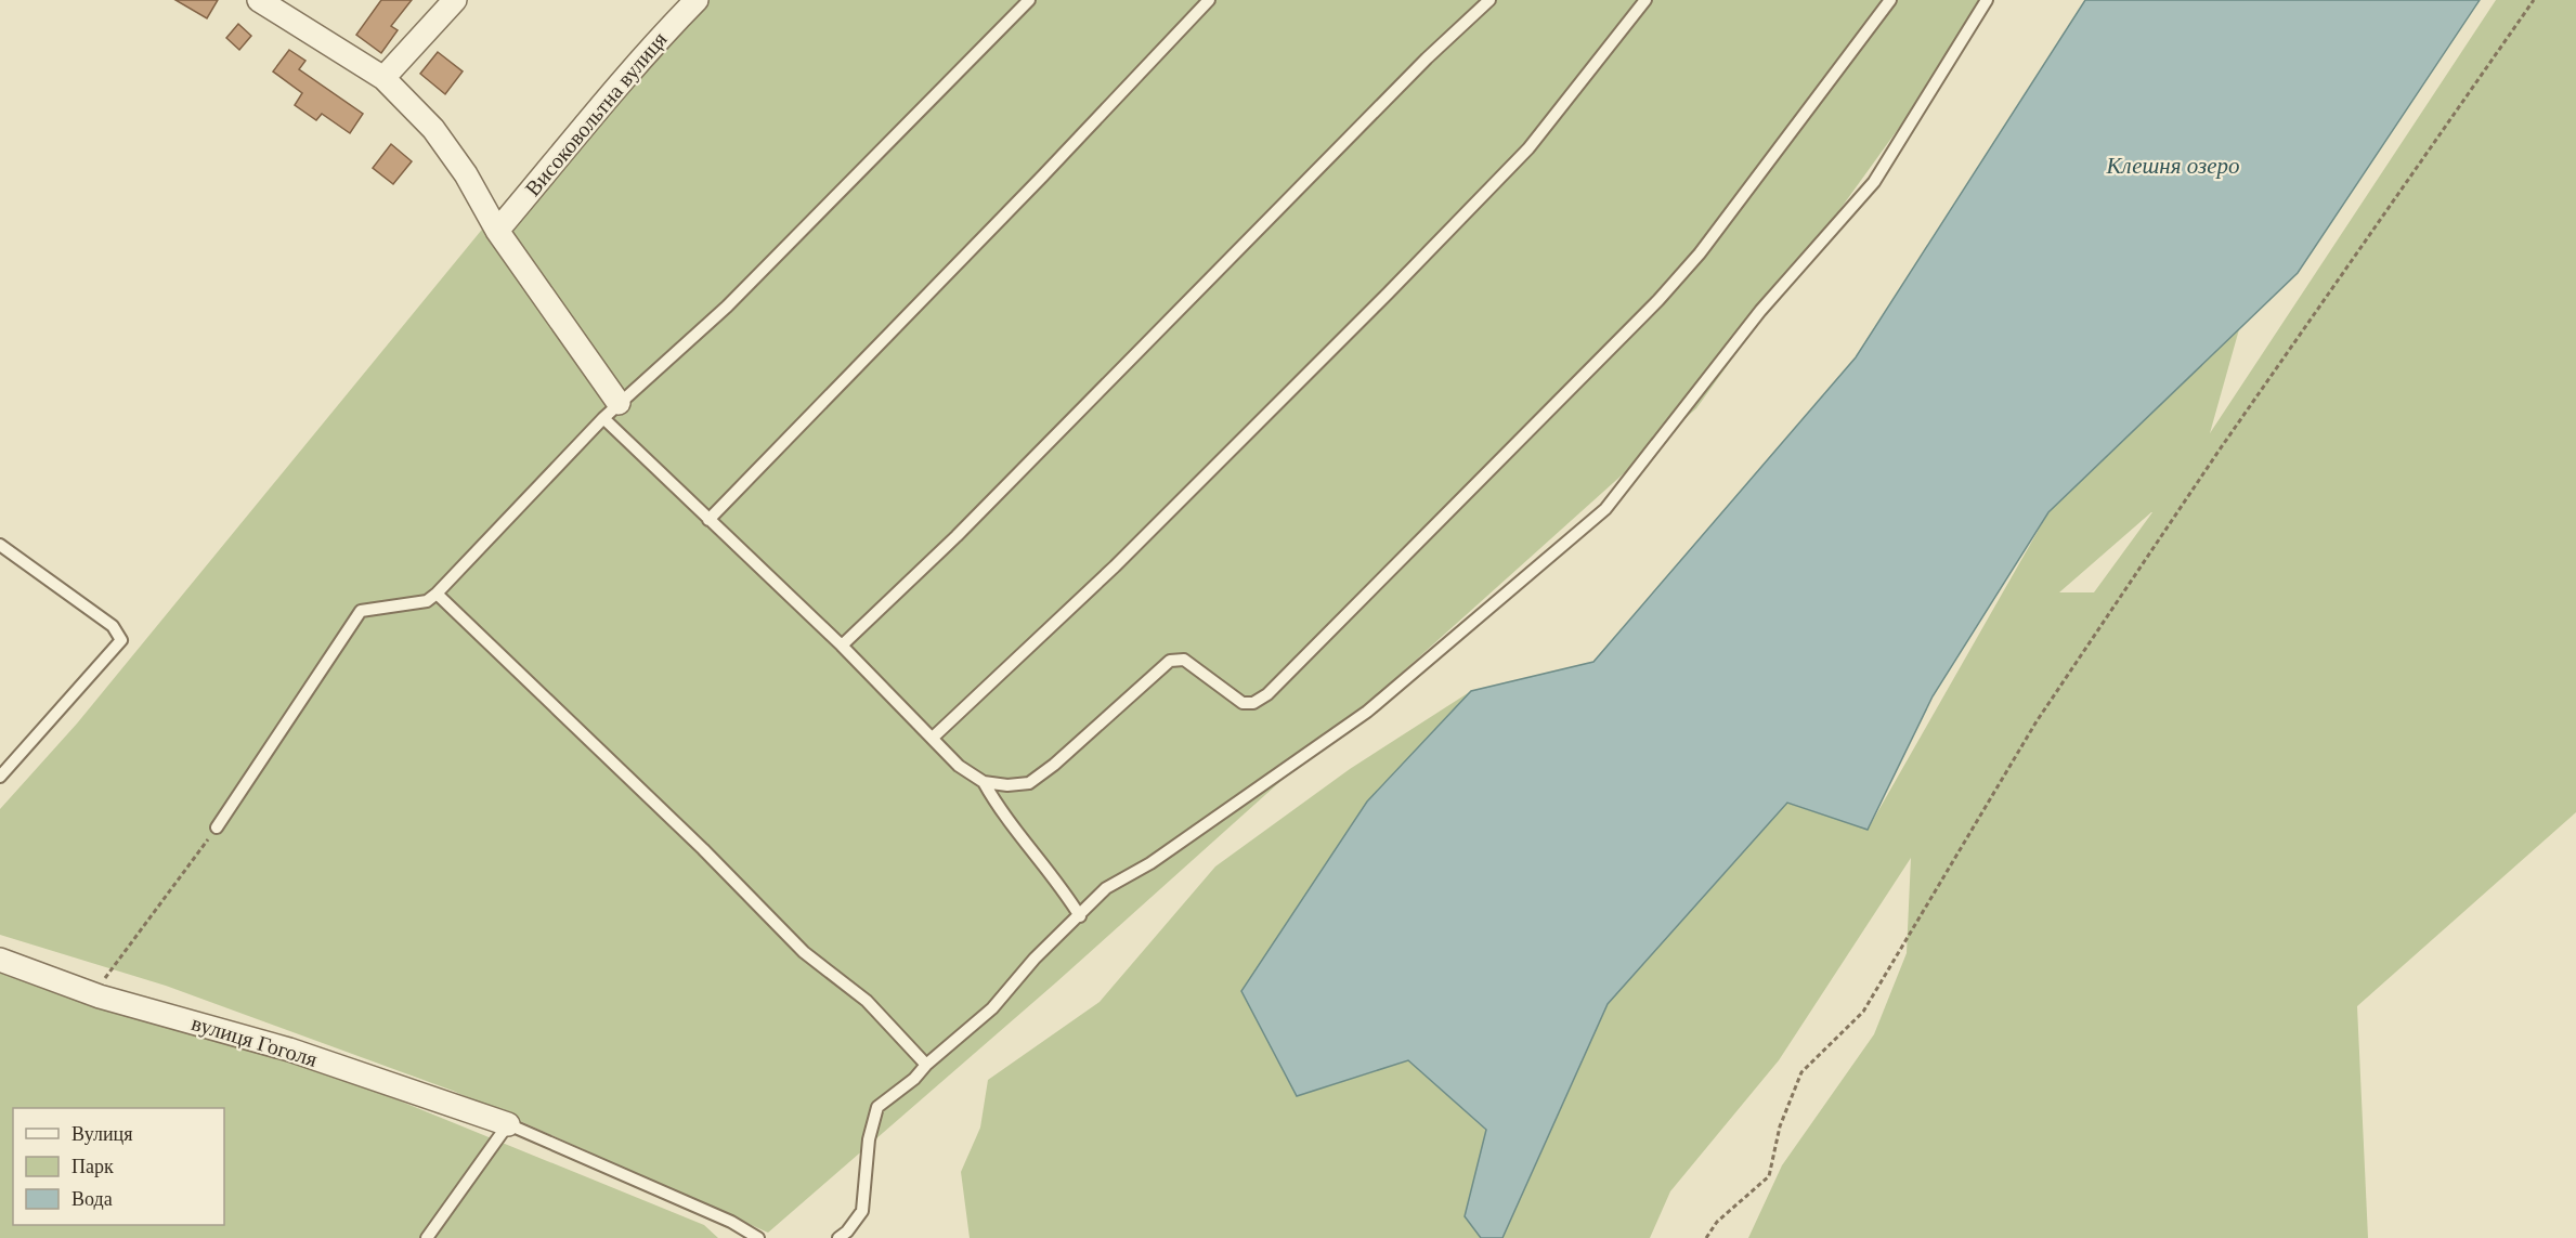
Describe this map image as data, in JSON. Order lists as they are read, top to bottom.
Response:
{
  "streets": {
    "street": ["Високовольтна вулиця", "вулиця Гоголя"]
  },
  "water": ["Клешня озеро"],
  "legend": ["Вулиця", "Парк", "Вода"]
}
